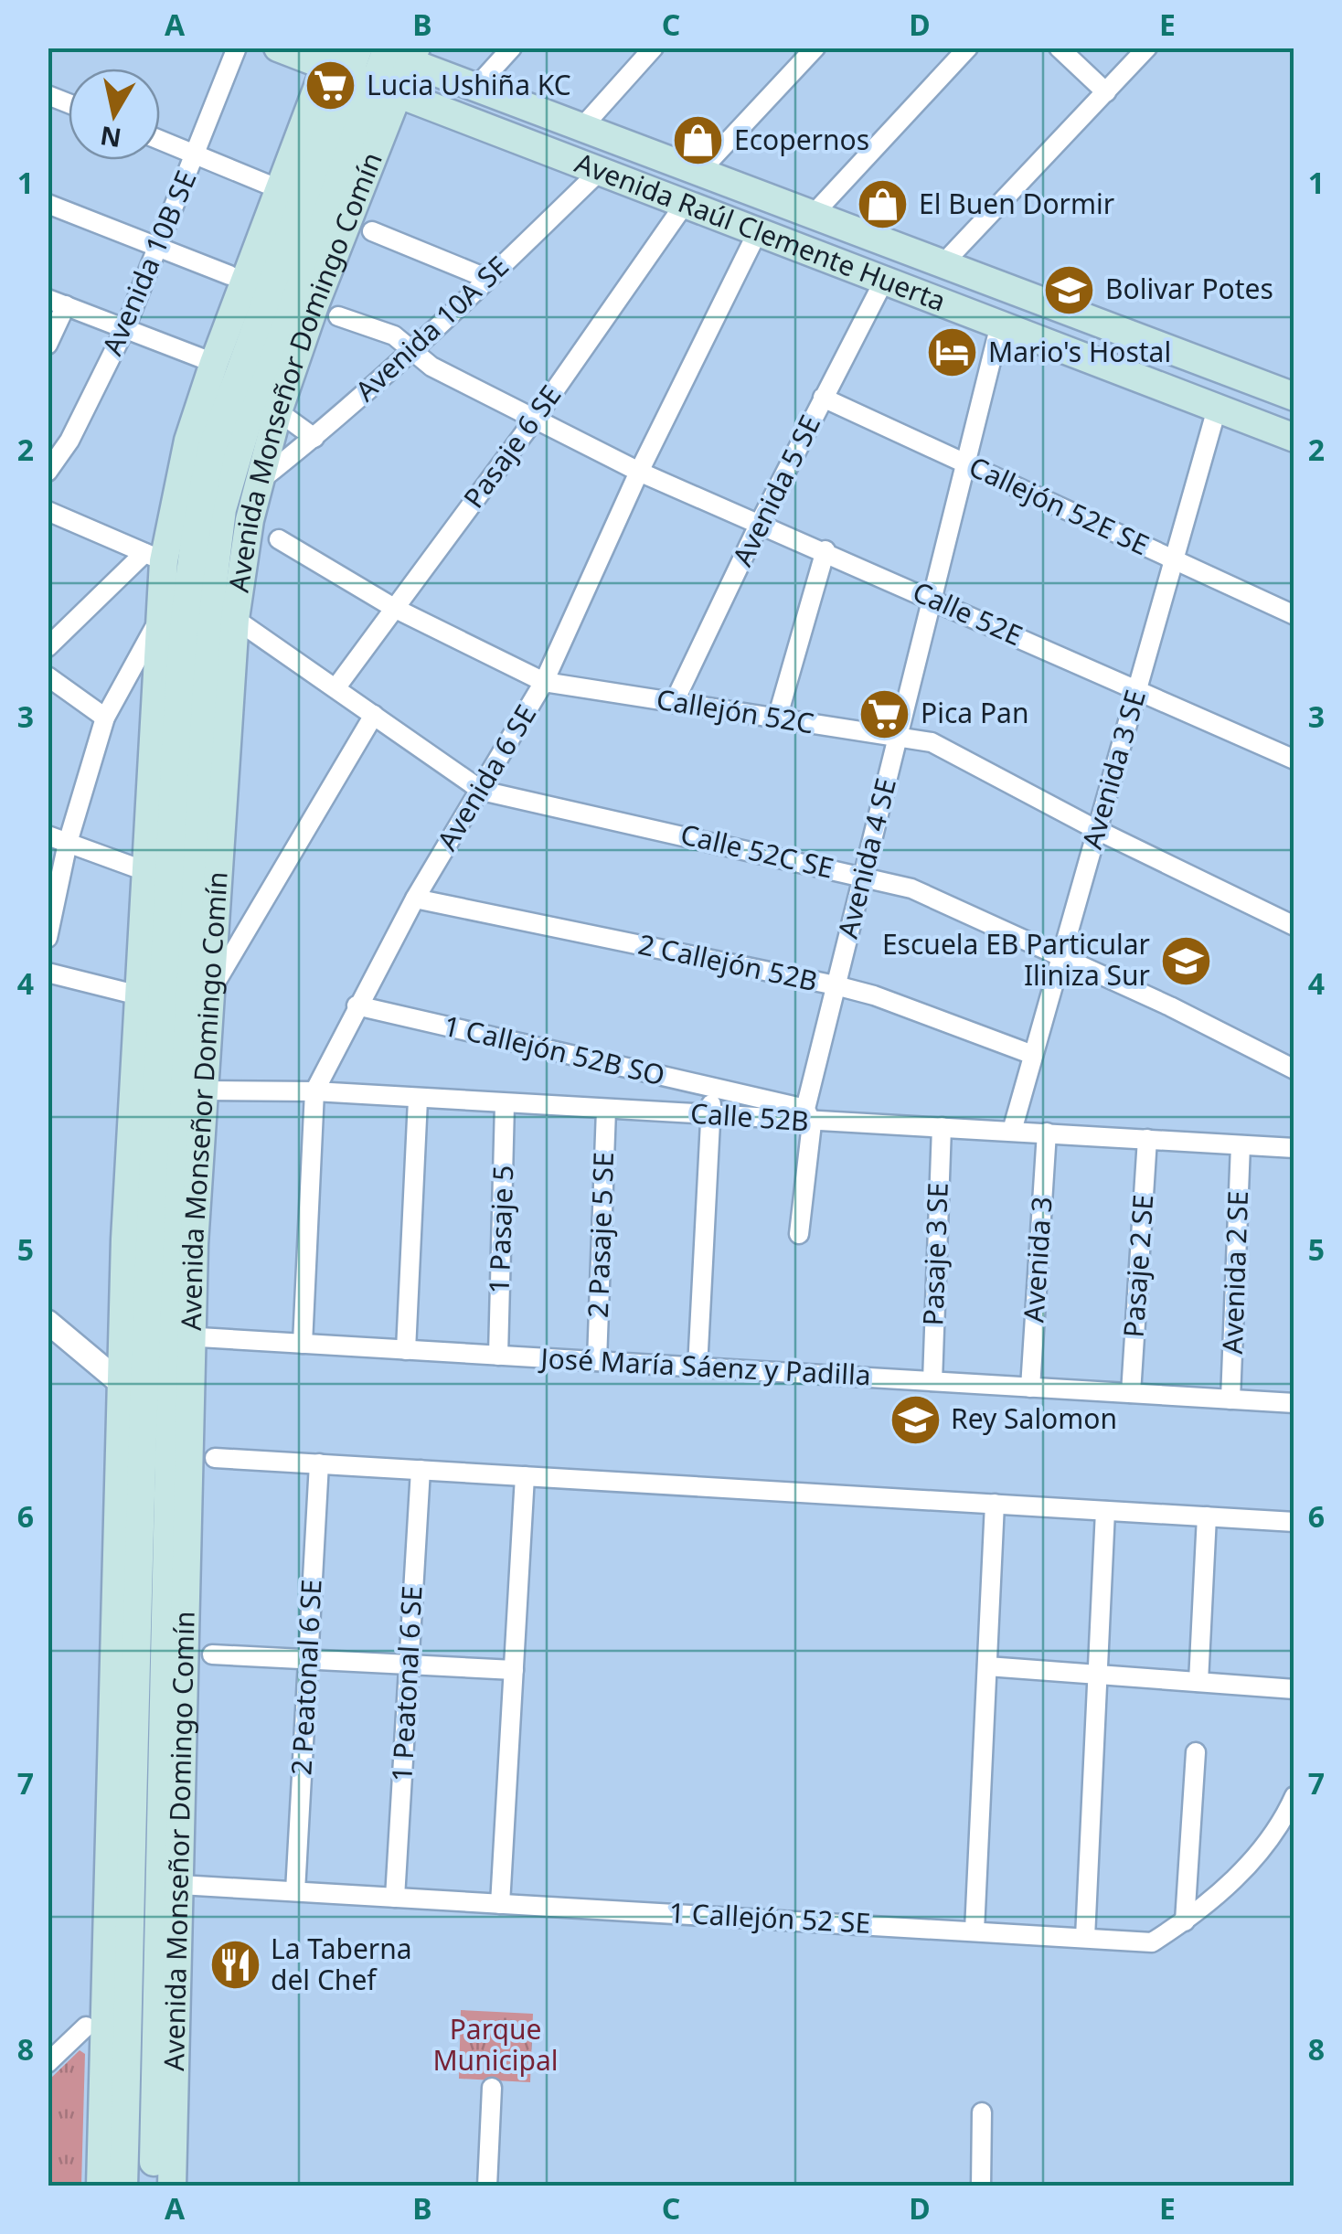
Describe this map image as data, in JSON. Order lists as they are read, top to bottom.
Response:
{
  "streets": {
    "main road": ["Avenida Raúl Clemente Huerta", "Avenida Monseñor Domingo Comín"],
    "street": [
      "Avenida 10B SE",
      "Avenida 10A SE",
      "Pasaje 6 SE",
      "Avenida 5 SE",
      "Callejón 52E SE",
      "Calle 52E",
      "Callejón 52C",
      "Avenida 3 SE",
      "Avenida 6 SE",
      "Calle 52C SE",
      "Avenida 4 SE",
      "2 Callejón 52B",
      "1 Callejón 52B SO",
      "Calle 52B",
      "1 Pasaje 5",
      "2 Pasaje 5 SE",
      "Pasaje 3 SE",
      "Avenida 3",
      "Pasaje 2 SE",
      "Avenida 2 SE",
      "José María Sáenz y Padilla",
      "2 Peatonal 6 SE",
      "1 Peatonal 6 SE",
      "1 Callejón 52 SE"
    ]
  },
  "crossings": [
    ["Avenida Raúl Clemente Huerta", "Avenida 10A SE"],
    ["Avenida Raúl Clemente Huerta", "Avenida Monseñor Domingo Comín"],
    ["Avenida Raúl Clemente Huerta", "Pasaje 6 SE"],
    ["Avenida Raúl Clemente Huerta", "Avenida 5 SE"],
    ["Avenida Raúl Clemente Huerta", "Avenida 3 SE"],
    ["Avenida Raúl Clemente Huerta", "Avenida 6 SE"],
    ["Avenida Raúl Clemente Huerta", "Avenida 4 SE"],
    ["Avenida 10A SE", "Avenida Monseñor Domingo Comín"],
    ["Avenida 10A SE", "Calle 52E"],
    ["Avenida Monseñor Domingo Comín", "Calle 52C SE"],
    ["Avenida Monseñor Domingo Comín", "Calle 52B"],
    ["Avenida Monseñor Domingo Comín", "José María Sáenz y Padilla"],
    ["Avenida Monseñor Domingo Comín", "1 Callejón 52 SE"],
    ["Pasaje 6 SE", "Calle 52E"],
    ["Pasaje 6 SE", "Callejón 52C"],
    ["Pasaje 6 SE", "Calle 52C SE"],
    ["Avenida 5 SE", "Callejón 52E SE"],
    ["Avenida 5 SE", "Calle 52E"],
    ["Avenida 5 SE", "Callejón 52C"],
    ["Callejón 52E SE", "Avenida 3 SE"],
    ["Callejón 52E SE", "Avenida 4 SE"],
    ["Calle 52E", "Avenida 3 SE"],
    ["Calle 52E", "Avenida 6 SE"],
    ["Calle 52E", "Avenida 4 SE"],
    ["Callejón 52C", "Avenida 3 SE"],
    ["Callejón 52C", "Avenida 6 SE"],
    ["Callejón 52C", "Avenida 4 SE"],
    ["Avenida 3 SE", "Calle 52C SE"],
    ["Avenida 3 SE", "2 Callejón 52B"],
    ["Avenida 3 SE", "Calle 52B"],
    ["Avenida 6 SE", "Calle 52C SE"],
    ["Avenida 6 SE", "2 Callejón 52B"],
    ["Avenida 6 SE", "1 Callejón 52B SO"],
    ["Avenida 6 SE", "Calle 52B"],
    ["Avenida 6 SE", "José María Sáenz y Padilla"],
    ["Calle 52C SE", "Avenida 4 SE"],
    ["Avenida 4 SE", "2 Callejón 52B"],
    ["Avenida 4 SE", "1 Callejón 52B SO"],
    ["Avenida 4 SE", "Calle 52B"],
    ["1 Callejón 52B SO", "Calle 52B"],
    ["Calle 52B", "1 Pasaje 5"],
    ["Calle 52B", "2 Pasaje 5 SE"],
    ["Calle 52B", "Pasaje 3 SE"],
    ["Calle 52B", "Avenida 3"],
    ["Calle 52B", "Pasaje 2 SE"],
    ["Calle 52B", "Avenida 2 SE"],
    ["1 Pasaje 5", "José María Sáenz y Padilla"],
    ["2 Pasaje 5 SE", "José María Sáenz y Padilla"],
    ["Pasaje 3 SE", "José María Sáenz y Padilla"],
    ["Avenida 3", "José María Sáenz y Padilla"],
    ["Pasaje 2 SE", "José María Sáenz y Padilla"],
    ["Avenida 2 SE", "José María Sáenz y Padilla"],
    ["2 Peatonal 6 SE", "1 Callejón 52 SE"],
    ["1 Peatonal 6 SE", "1 Callejón 52 SE"]
  ],
  "parks": ["Parque Municipal"],
  "places": {
    "supermarket": ["Lucia Ushiña KC", "Pica Pan"],
    "shop": ["Ecopernos", "El Buen Dormir"],
    "school or university": ["Bolivar Potes", "Escuela EB Particular Iliniza Sur", "Rey Salomon"],
    "hotel": ["Mario's Hostal"],
    "restaurant": ["La Taberna del Chef"]
  },
  "north": "bottom",
  "grid": {
    "columns": [
      "A",
      "B",
      "C",
      "D",
      "E"
    ],
    "rows": [
      "1",
      "2",
      "3",
      "4",
      "5",
      "6",
      "7",
      "8"
    ]
  }
}
